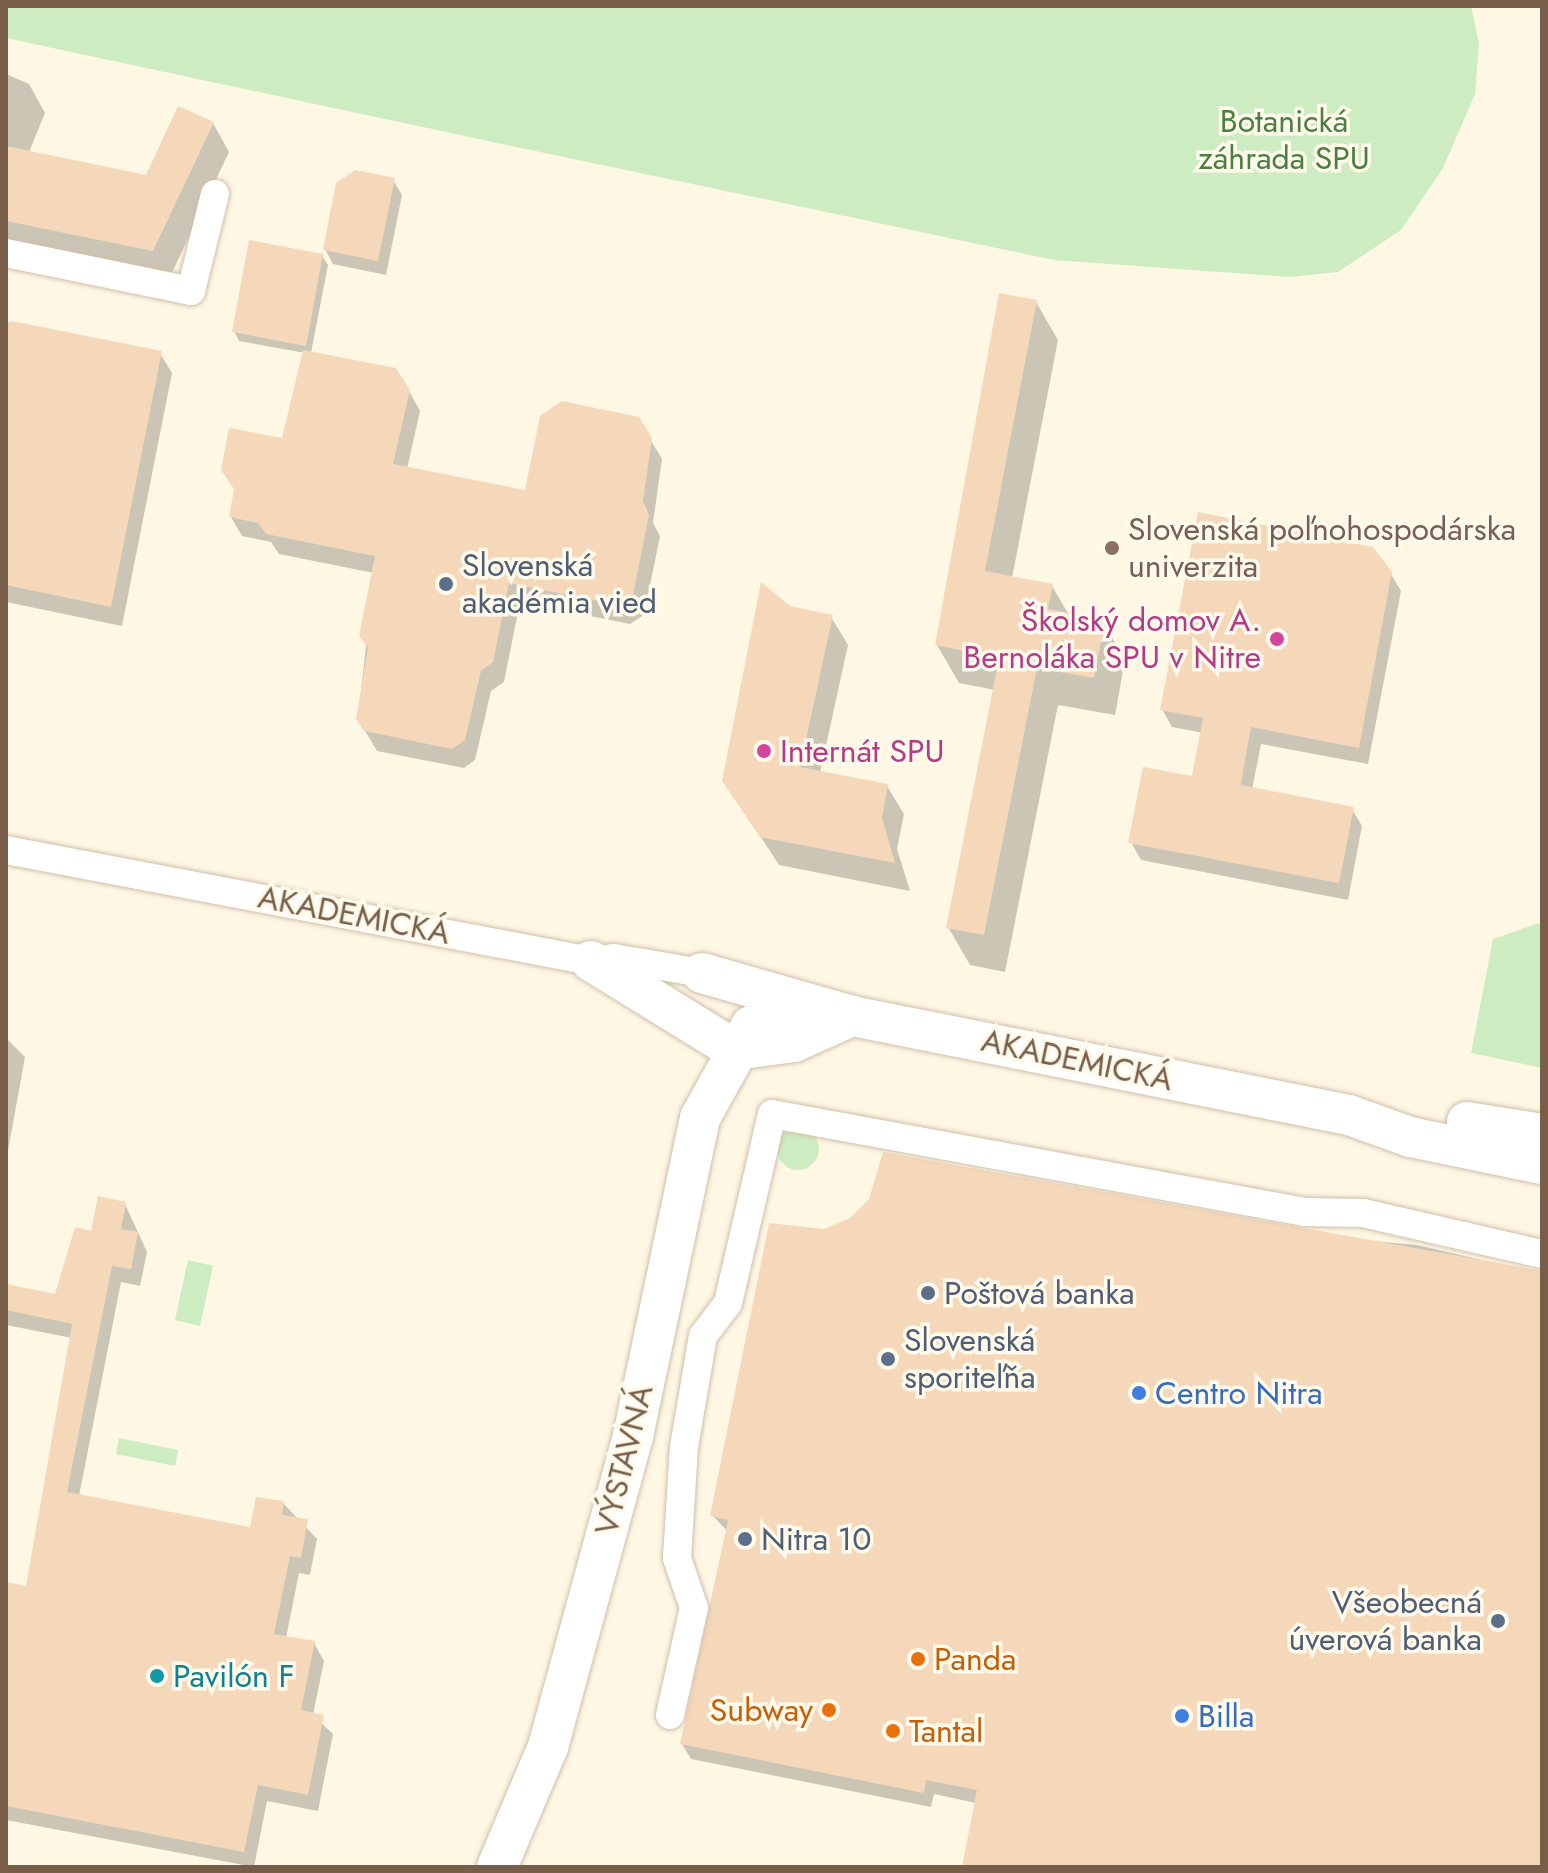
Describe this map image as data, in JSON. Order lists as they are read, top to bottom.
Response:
{
  "streets": {
    "street": ["AKADEMICKÁ", "VÝSTAVNÁ"]
  },
  "crossings": [
    ["AKADEMICKÁ", "VÝSTAVNÁ"]
  ],
  "parks": ["Botanická záhrada SPU"],
  "places": [
    "Slovenská poľnohospodárska univerzita",
    "Slovenská akadémia vied",
    "Školský domov A. Bernoláka SPU v Nitre",
    "Internát SPU",
    "Poštová banka",
    "Slovenská sporiteľňa",
    "Centro Nitra",
    "Nitra 10",
    "Všeobecná úverová banka",
    "Panda",
    "Pavilón F",
    "Subway",
    "Billa",
    "Tantal"
  ]
}
